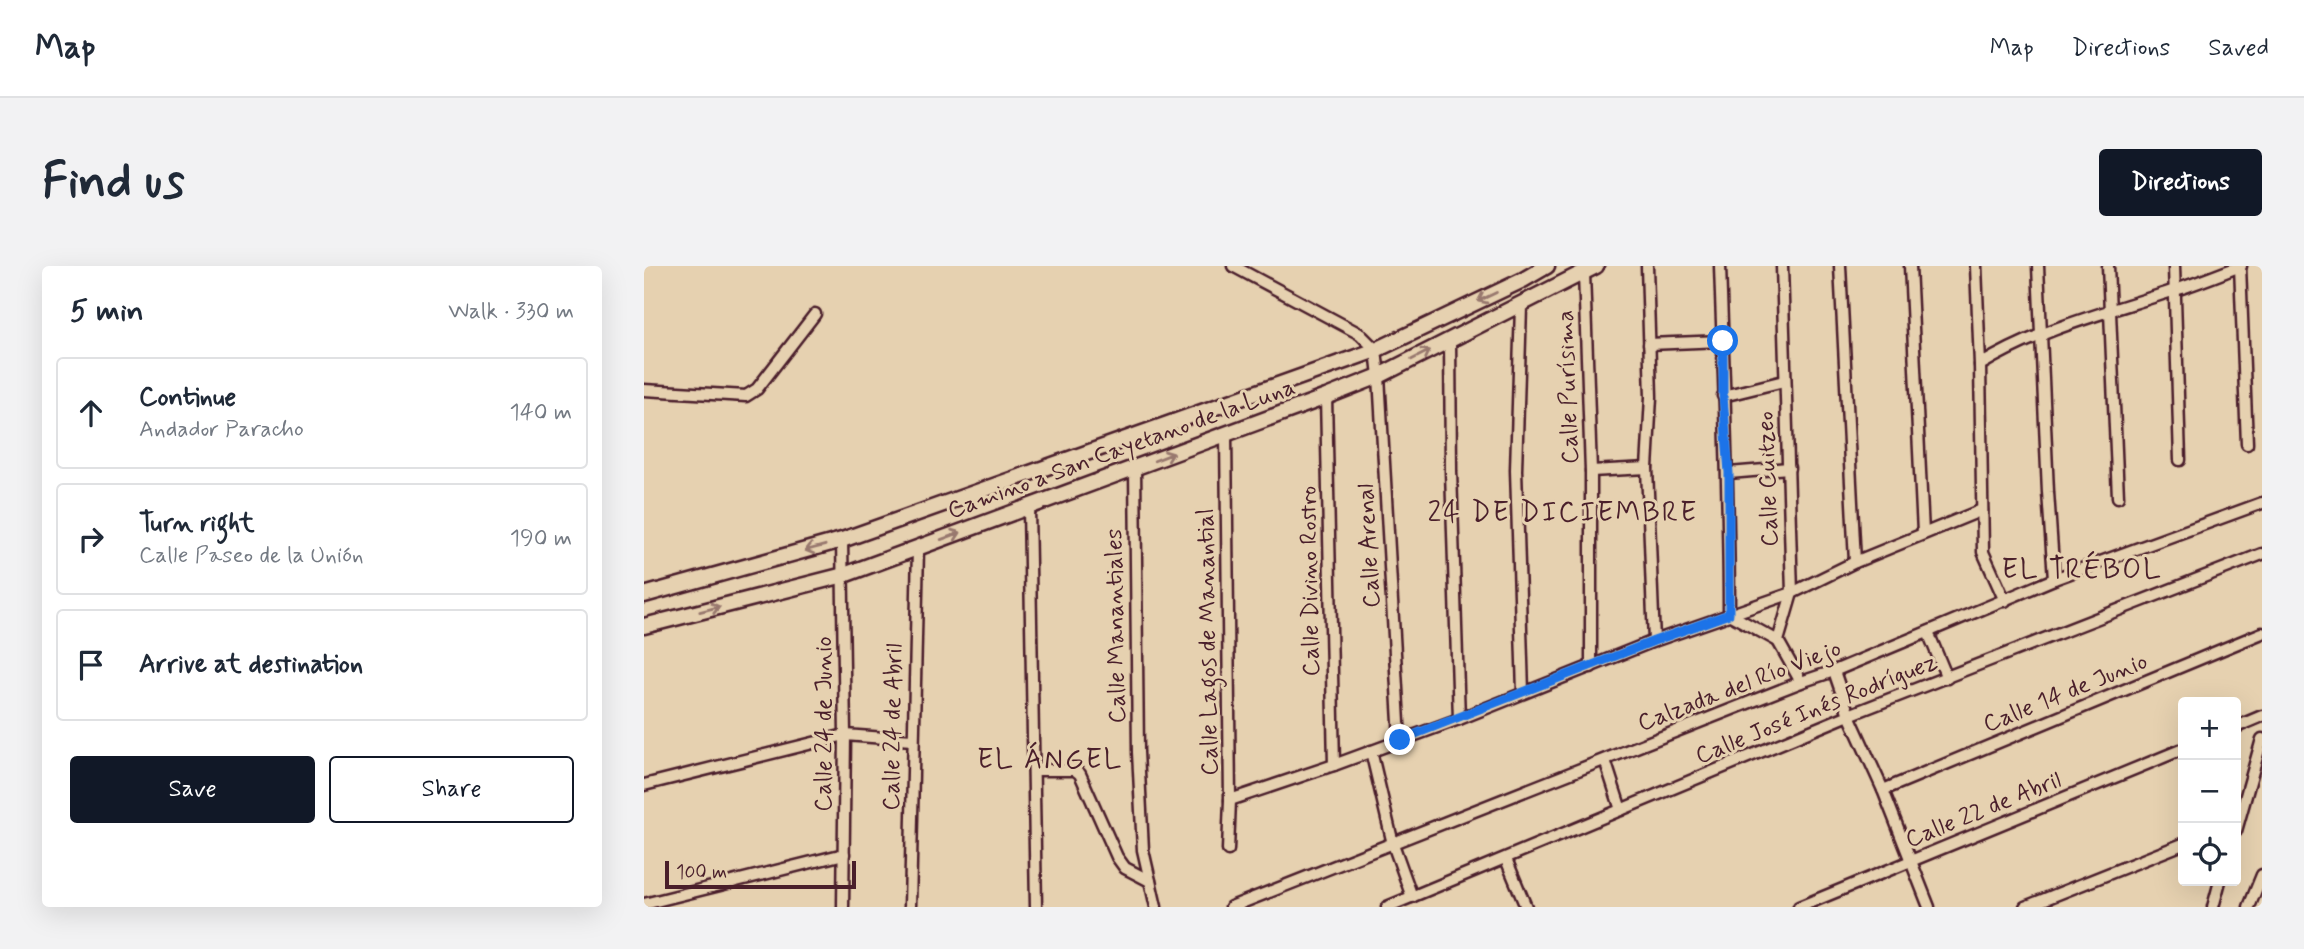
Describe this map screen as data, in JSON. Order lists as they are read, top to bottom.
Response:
{
  "streets": {
    "street": [
      "Calle Purísima",
      "Camino a San Cayetano de la Luna",
      "Calle Cuitzeo",
      "Calle Arenal",
      "Calle Divino Rostro",
      "Calle Manantiales",
      "Calle Lagos de Manantial",
      "Calzada del Río Viejo",
      "Calle 14 de Junio",
      "Calle José Inés Rodríguez",
      "Calle 24 de Junio",
      "Calle 24 de Abril",
      "Calle 22 de Abril"
    ]
  },
  "crossings": [
    ["Calle Purísima", "Camino a San Cayetano de la Luna"],
    ["Camino a San Cayetano de la Luna", "Calle Arenal"],
    ["Camino a San Cayetano de la Luna", "Calle Divino Rostro"],
    ["Camino a San Cayetano de la Luna", "Calle Manantiales"],
    ["Camino a San Cayetano de la Luna", "Calle Lagos de Manantial"],
    ["Camino a San Cayetano de la Luna", "Calle 24 de Junio"],
    ["Camino a San Cayetano de la Luna", "Calle 24 de Abril"]
  ],
  "districts": ["24 DE DICIEMBRE", "EL TRÉBOL", "EL ÁNGEL"],
  "scale_bar": "100 m",
  "page": {
    "header": "Map",
    "nav": ["Map", "Directions", "Saved"],
    "buttons": [
      "Directions",
      ["Save", "Share"]
    ],
    "title": "Find us",
    "heading": ["5 min", "Walk · 330 m"],
    "list": [
      ["Continue", "Andador Paracho", "140 m"],
      ["Turn right", "Calle Paseo de la Unión", "190 m"],
      "Arrive at destination"
    ],
    "map_buttons": ["+", "−"],
    "scale": "100 m"
  }
}
